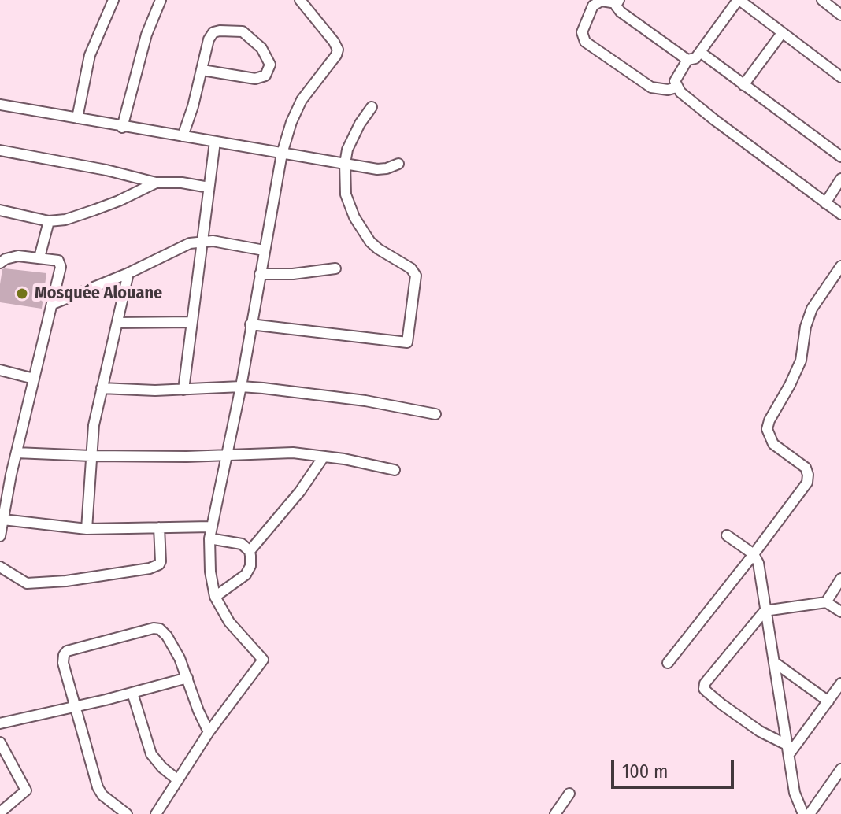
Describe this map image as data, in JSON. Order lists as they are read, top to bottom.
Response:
{
  "places": ["Mosquée Alouane"],
  "scale_bar": "100 m"
}
